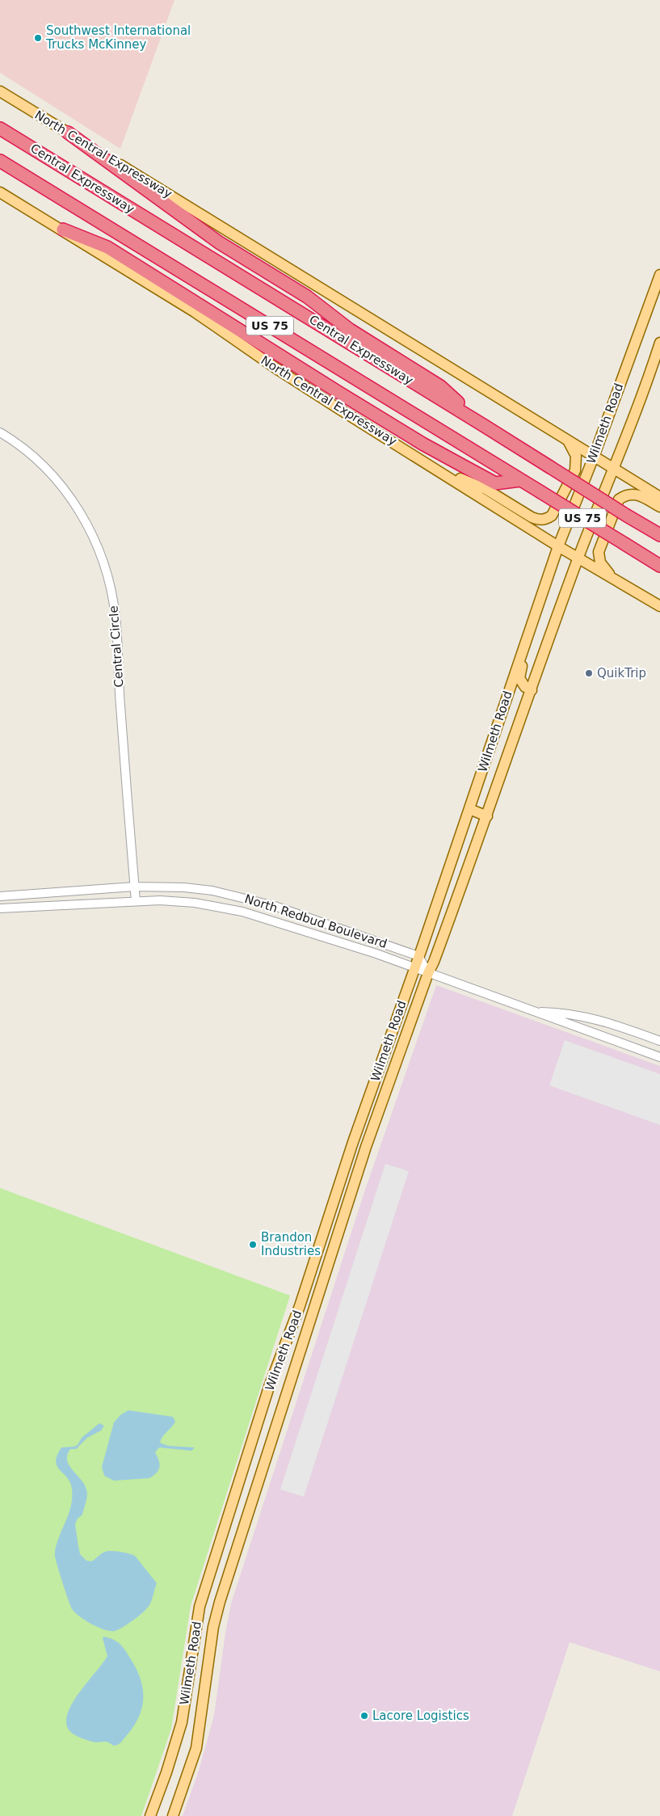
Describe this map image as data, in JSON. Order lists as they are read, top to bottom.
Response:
{
  "streets": {
    "highway": ["Central Expressway", "US 75"],
    "main road": ["North Central Expressway", "Wilmeth Road"],
    "street": ["Central Circle", "North Redbud Boulevard"]
  },
  "crossings": [
    ["North Central Expressway", "Wilmeth Road"],
    ["Wilmeth Road", "North Redbud Boulevard"],
    ["Central Circle", "North Redbud Boulevard"]
  ],
  "places": [
    "Southwest International Trucks McKinney",
    "QuikTrip",
    "Brandon Industries",
    "Lacore Logistics"
  ]
}
